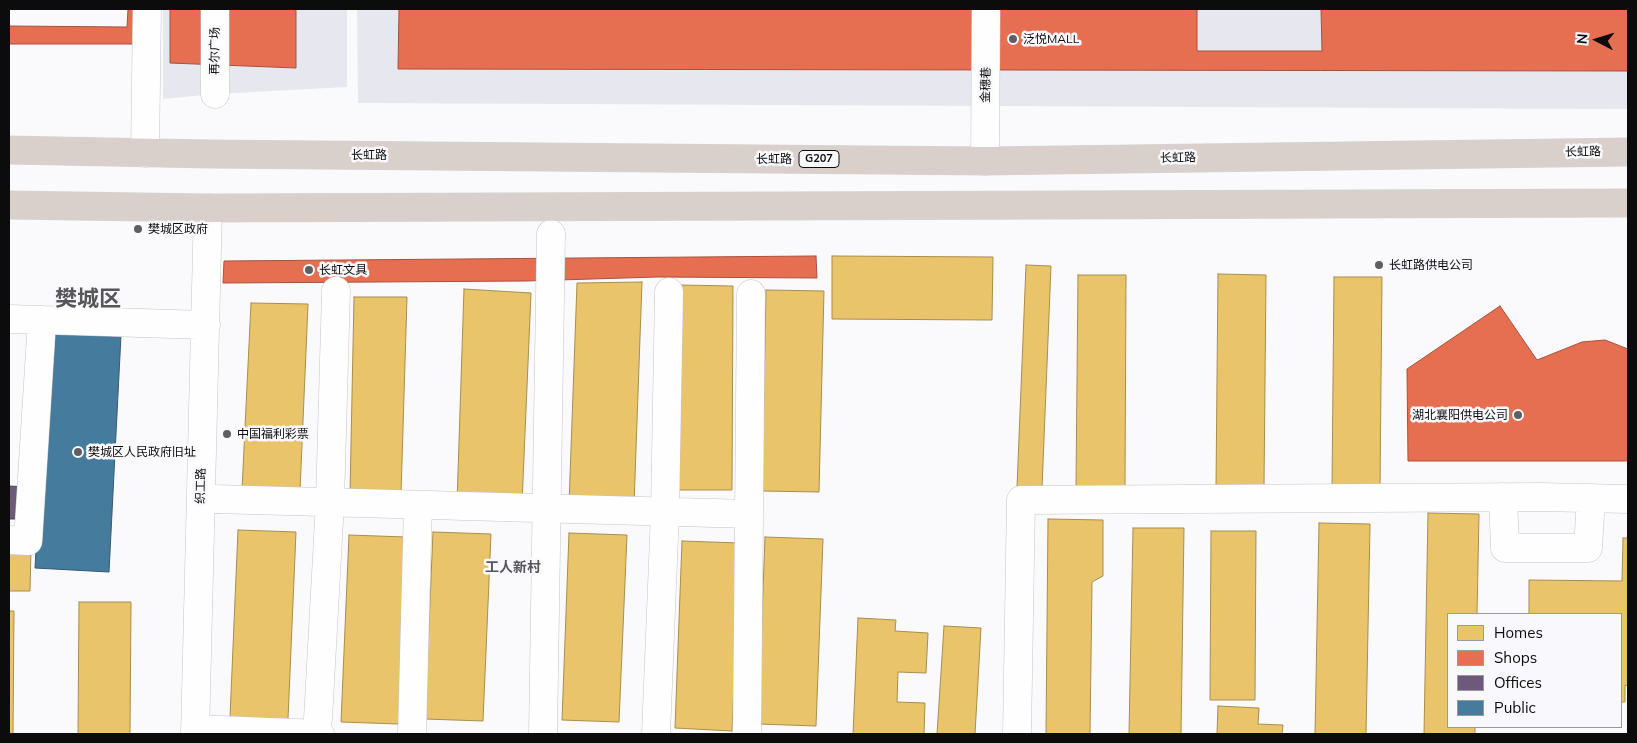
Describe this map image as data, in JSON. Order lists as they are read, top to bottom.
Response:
{
  "streets": {
    "highway": ["长虹路", "G207"],
    "street": ["再尔广场", "金穗巷", "织工路"]
  },
  "crossings": [
    ["金穗巷", "长虹路"]
  ],
  "districts": ["樊城区", "工人新村"],
  "places": [
    "泛悦MALL",
    "樊城区政府",
    "长虹路供电公司",
    "长虹文具",
    "湖北襄阳供电公司",
    "中国福利彩票",
    "樊城区人民政府旧址"
  ],
  "legend": [
    "Homes",
    "Shops",
    "Offices",
    "Public"
  ],
  "north": "left"
}
